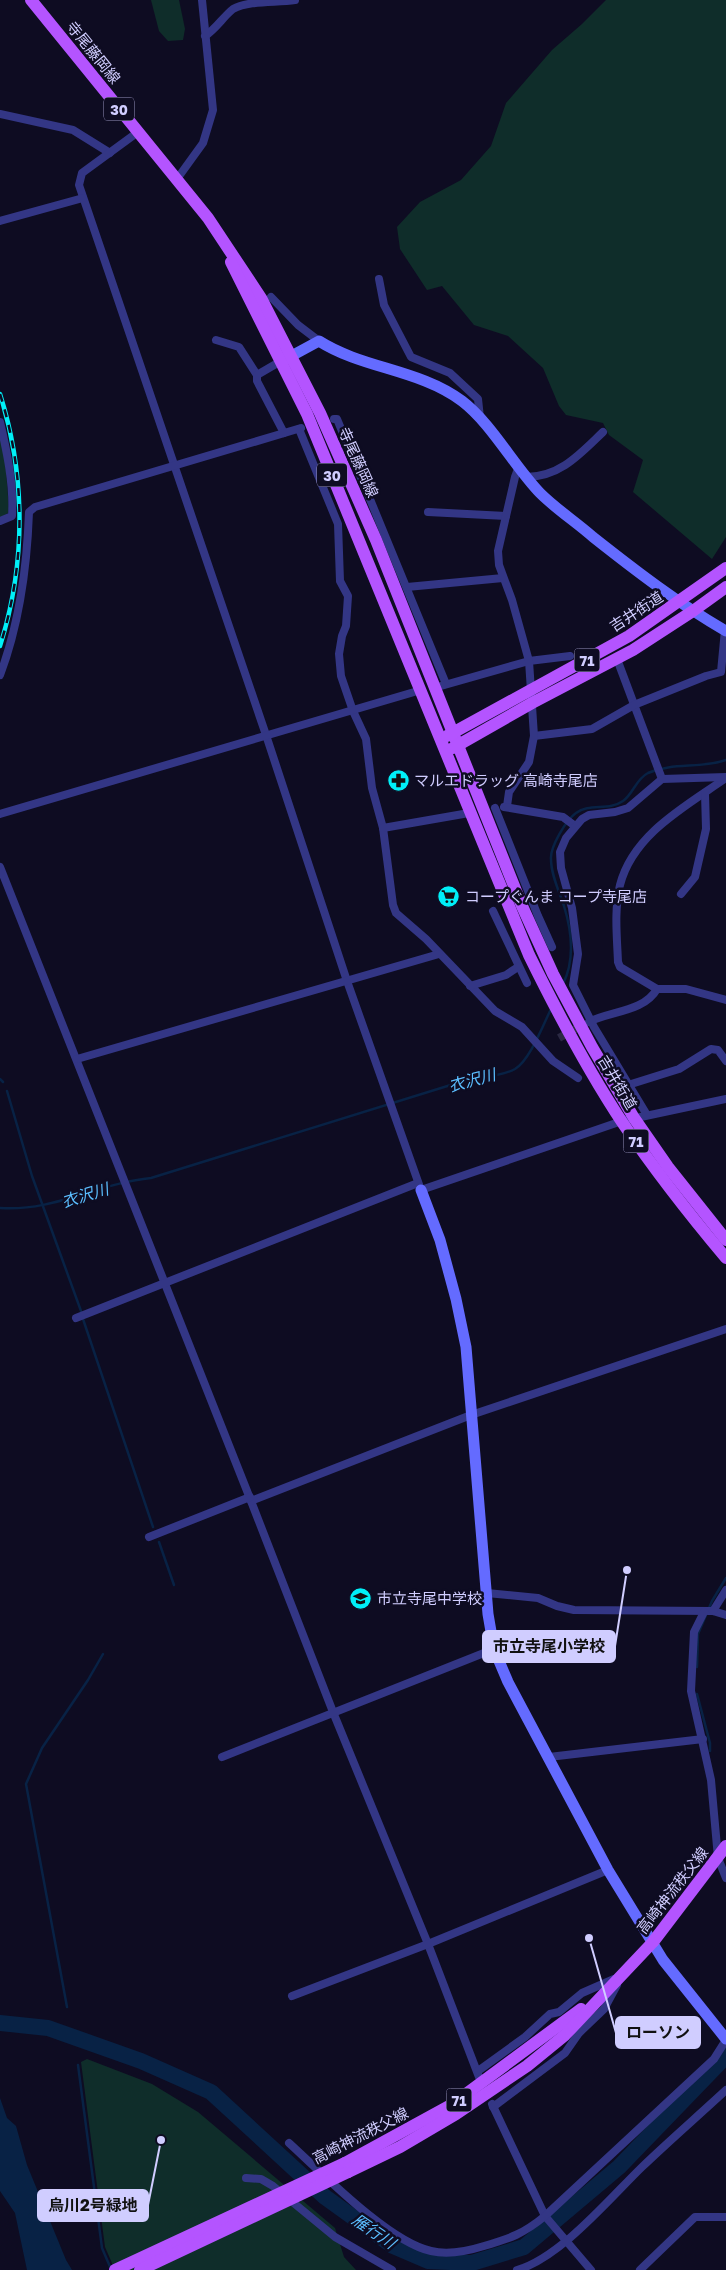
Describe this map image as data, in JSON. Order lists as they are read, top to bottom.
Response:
{
  "streets": {
    "main road": [
      "寺尾藤岡線",
      "30",
      "吉井街道",
      "71",
      "高崎神流秩父線"
    ]
  },
  "crossings": [
    ["寺尾藤岡線", "吉井街道"],
    ["寺尾藤岡線", "71"],
    ["吉井街道", "71"]
  ],
  "water": ["衣沢川", "雁行川"],
  "places": {
    "pharmacy": ["マルエドラッグ 高崎寺尾店"],
    "supermarket": ["コープぐんま コープ寺尾店"],
    "other": ["市立寺尾小学校", "ローソン", "烏川2号緑地"],
    "school or university": ["市立寺尾中学校"]
  }
}
